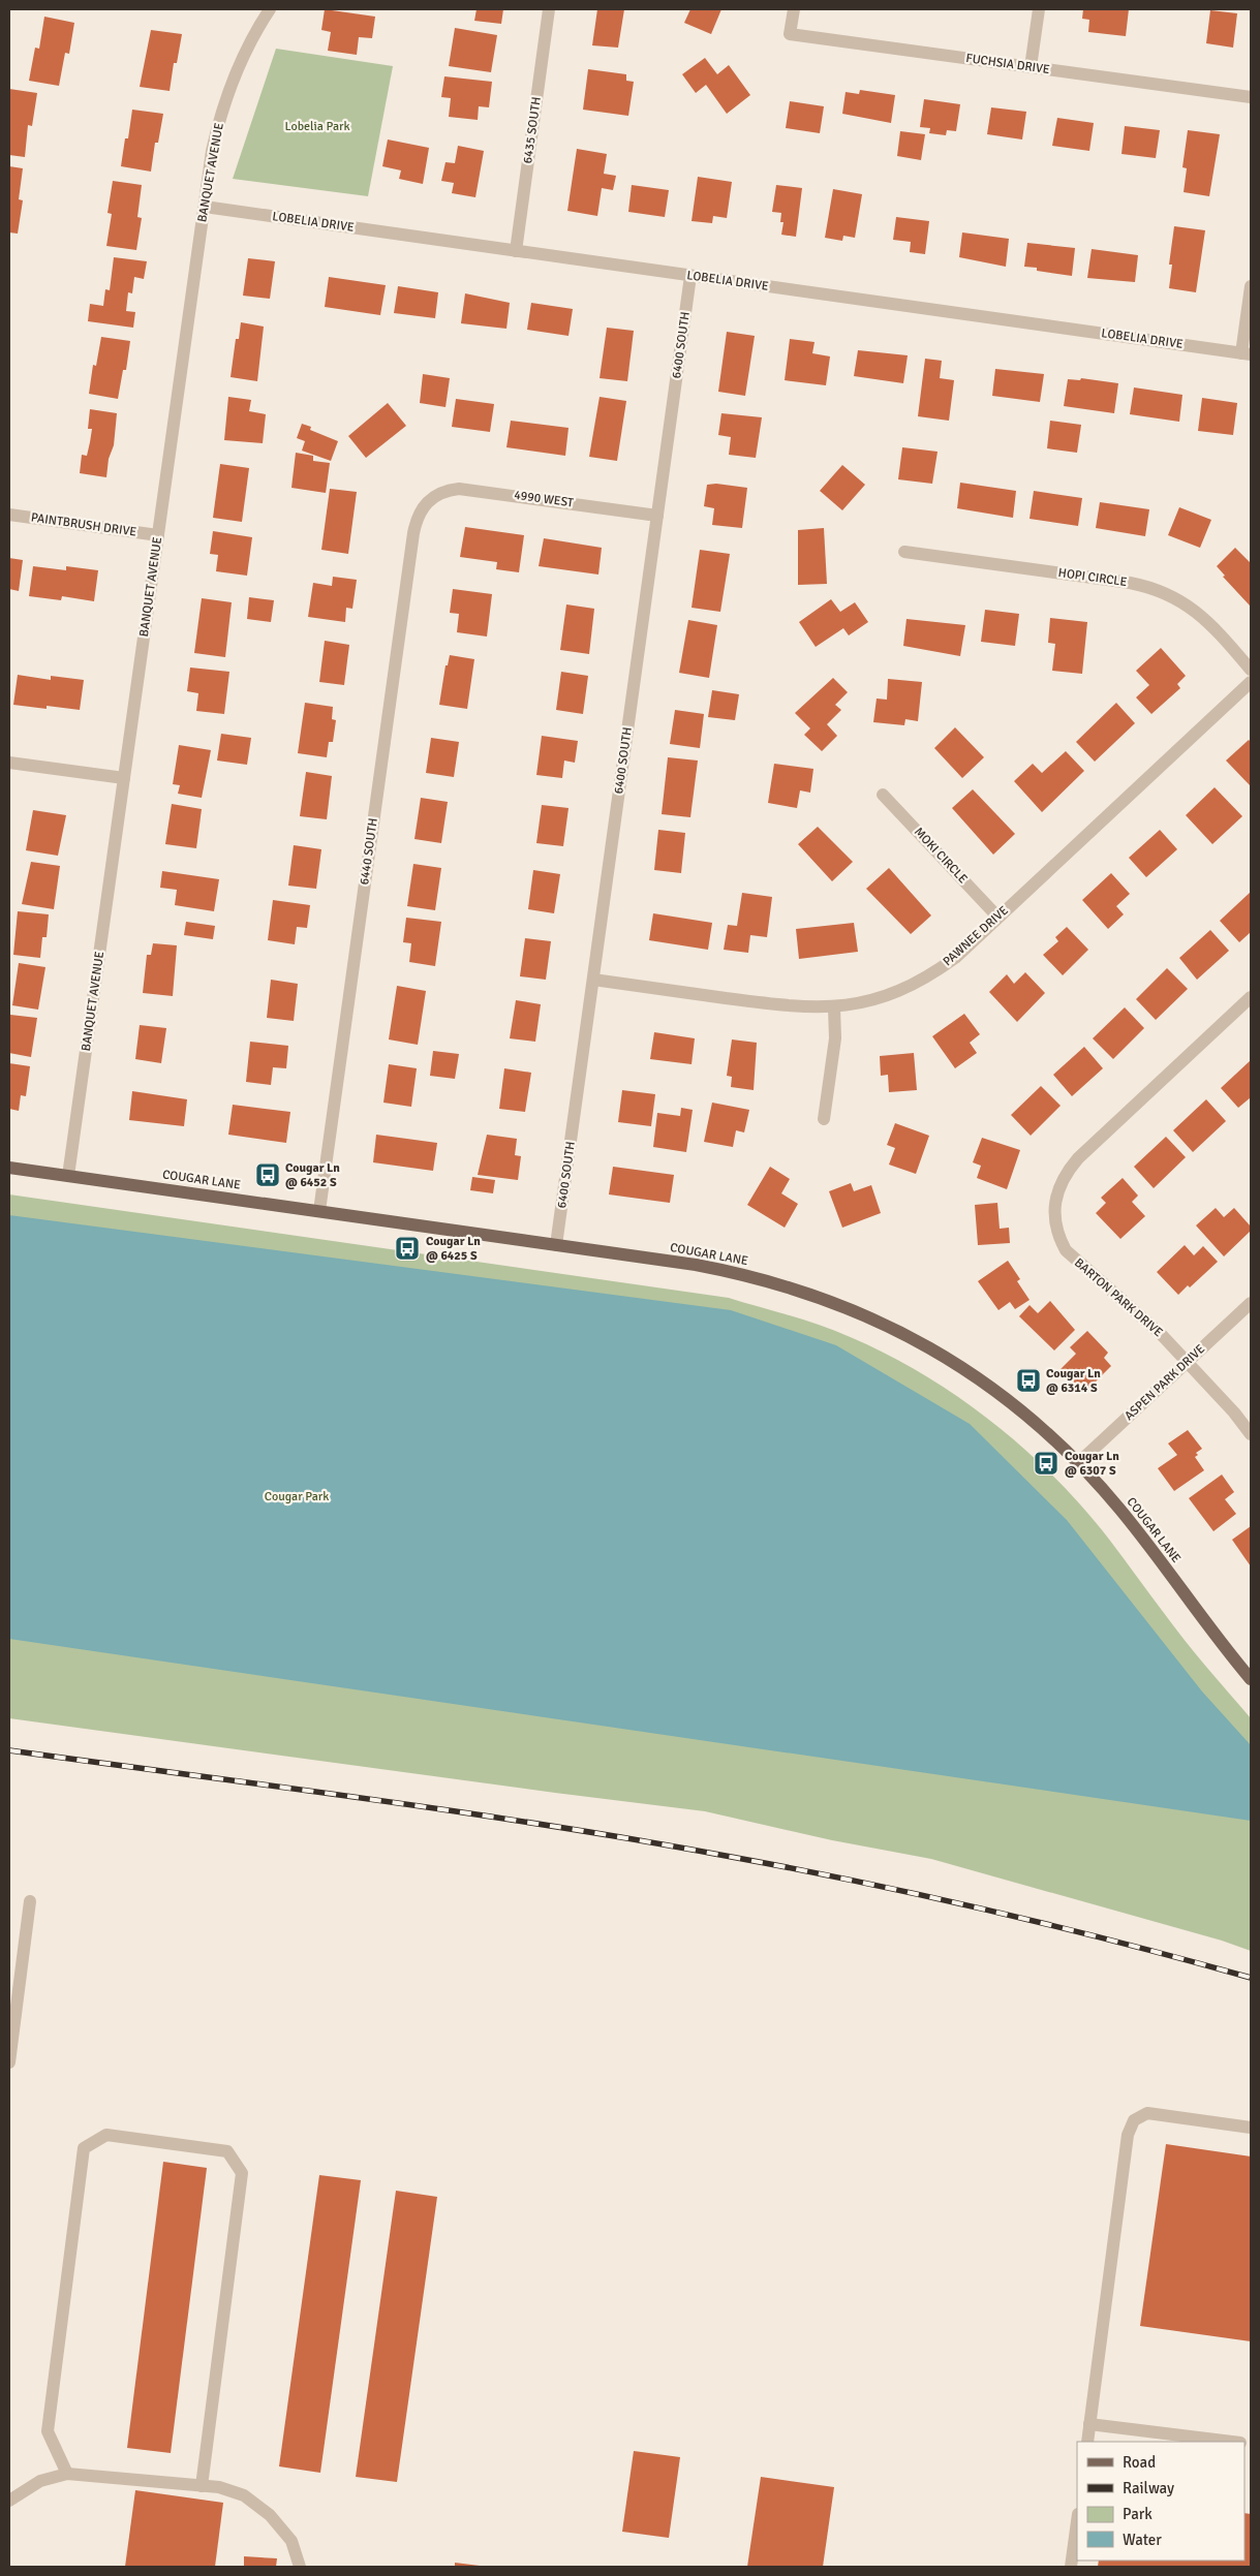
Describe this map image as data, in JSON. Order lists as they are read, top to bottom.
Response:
{
  "streets": {
    "main road": ["COUGAR LANE"],
    "street": [
      "FUCHSIA DRIVE",
      "6435 SOUTH",
      "BANQUET AVENUE",
      "LOBELIA DRIVE",
      "6400 SOUTH",
      "4990 WEST",
      "PAINTBRUSH DRIVE",
      "HOPI CIRCLE",
      "6440 SOUTH",
      "MOKI CIRCLE",
      "PAWNEE DRIVE",
      "BARTON PARK DRIVE",
      "ASPEN PARK DRIVE"
    ]
  },
  "crossings": [
    ["6435 SOUTH", "LOBELIA DRIVE"],
    ["BANQUET AVENUE", "LOBELIA DRIVE"],
    ["BANQUET AVENUE", "PAINTBRUSH DRIVE"],
    ["BANQUET AVENUE", "COUGAR LANE"],
    ["LOBELIA DRIVE", "6400 SOUTH"],
    ["6400 SOUTH", "4990 WEST"],
    ["6400 SOUTH", "PAWNEE DRIVE"],
    ["6400 SOUTH", "COUGAR LANE"],
    ["4990 WEST", "6440 SOUTH"],
    ["6440 SOUTH", "COUGAR LANE"],
    ["MOKI CIRCLE", "PAWNEE DRIVE"],
    ["COUGAR LANE", "ASPEN PARK DRIVE"],
    ["BARTON PARK DRIVE", "ASPEN PARK DRIVE"]
  ],
  "parks": ["Lobelia Park", "Cougar Park"],
  "places": {
    "bus stop": [
      "Cougar Ln @ 6452 S",
      "Cougar Ln @ 6425 S",
      "Cougar Ln @ 6314 S",
      "Cougar Ln @ 6307 S"
    ]
  },
  "legend": [
    "Road",
    "Railway",
    "Park",
    "Water"
  ]
}
